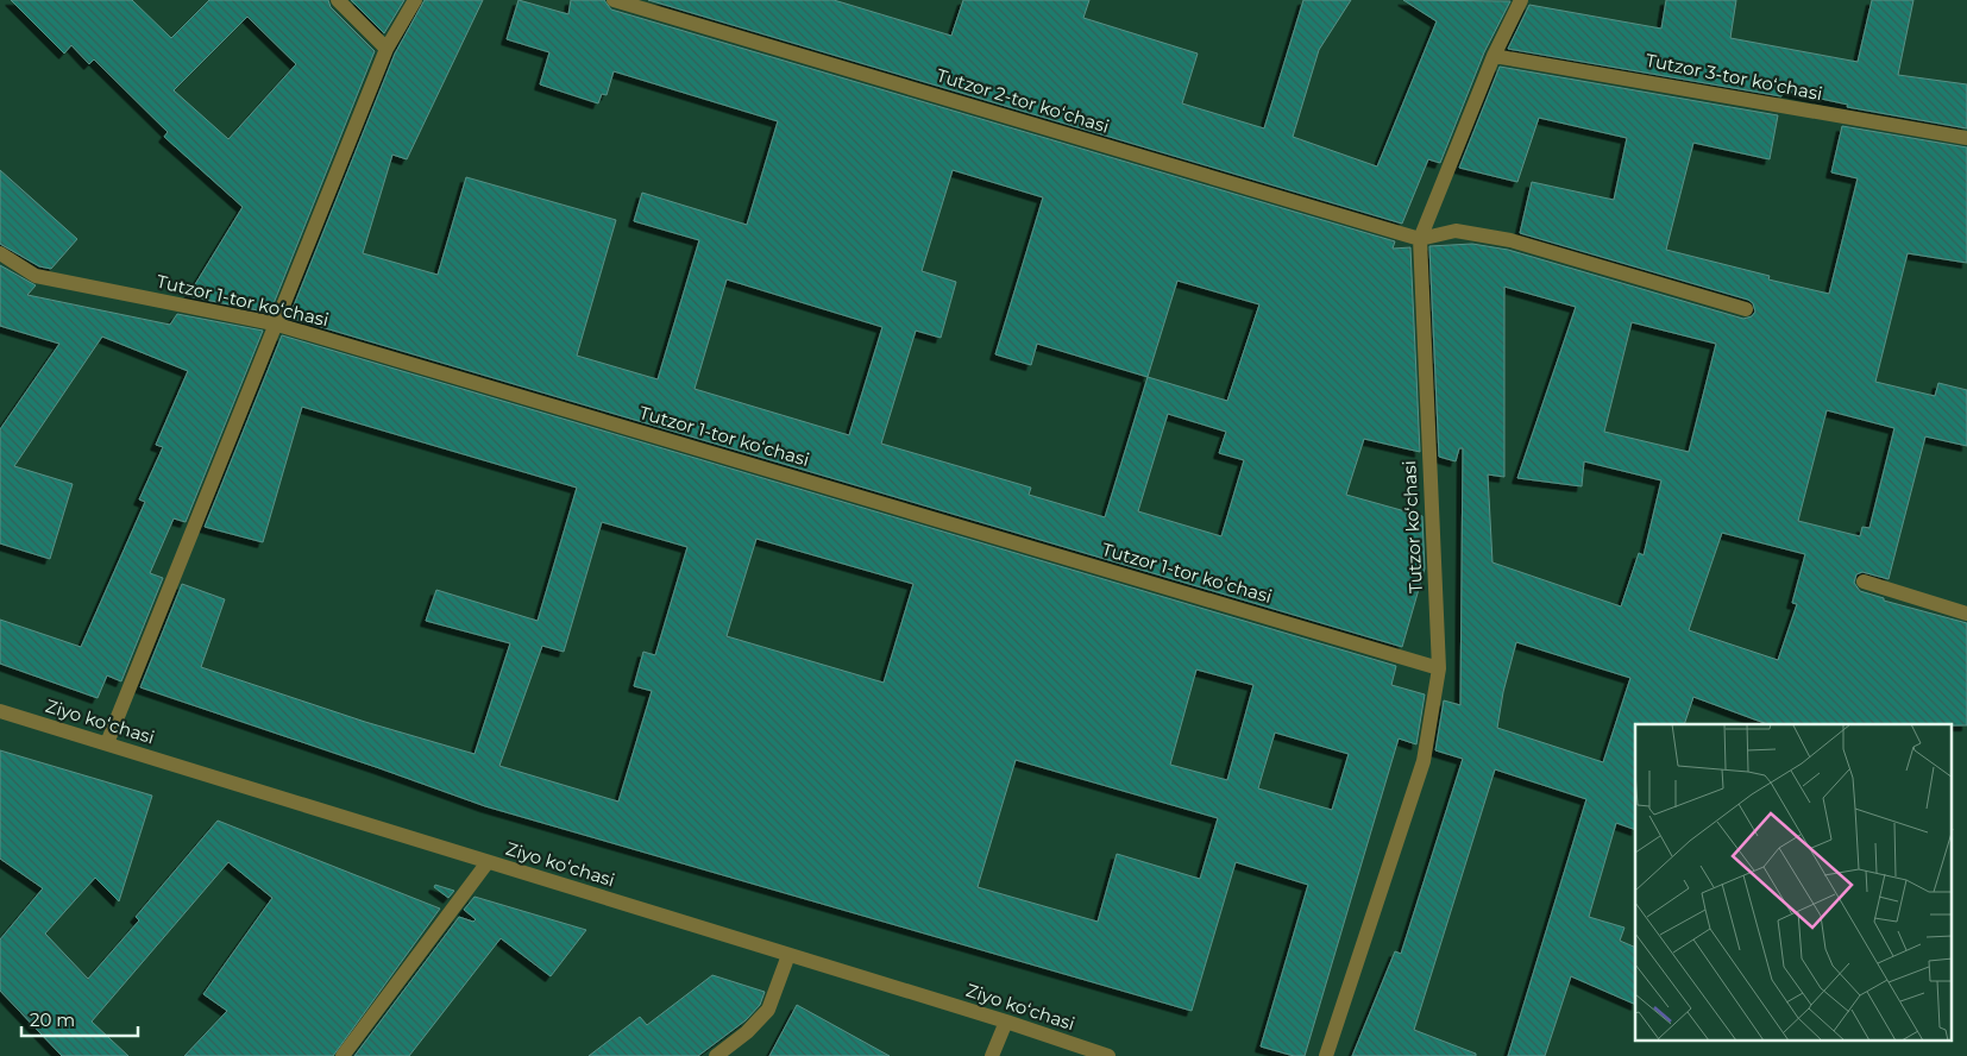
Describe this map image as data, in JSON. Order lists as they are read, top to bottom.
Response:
{
  "streets": {
    "street": [
      "Tutzor 3-tor koʻchasi",
      "Tutzor 2-tor koʻchasi",
      "Tutzor 1-tor koʻchasi",
      "Tutzor koʻchasi",
      "Ziyo koʻchasi"
    ]
  },
  "crossings": [
    ["Tutzor 3-tor koʻchasi", "Tutzor koʻchasi"],
    ["Tutzor 2-tor koʻchasi", "Tutzor koʻchasi"],
    ["Tutzor 1-tor koʻchasi", "Tutzor koʻchasi"]
  ],
  "scale_bar": "20 m"
}
